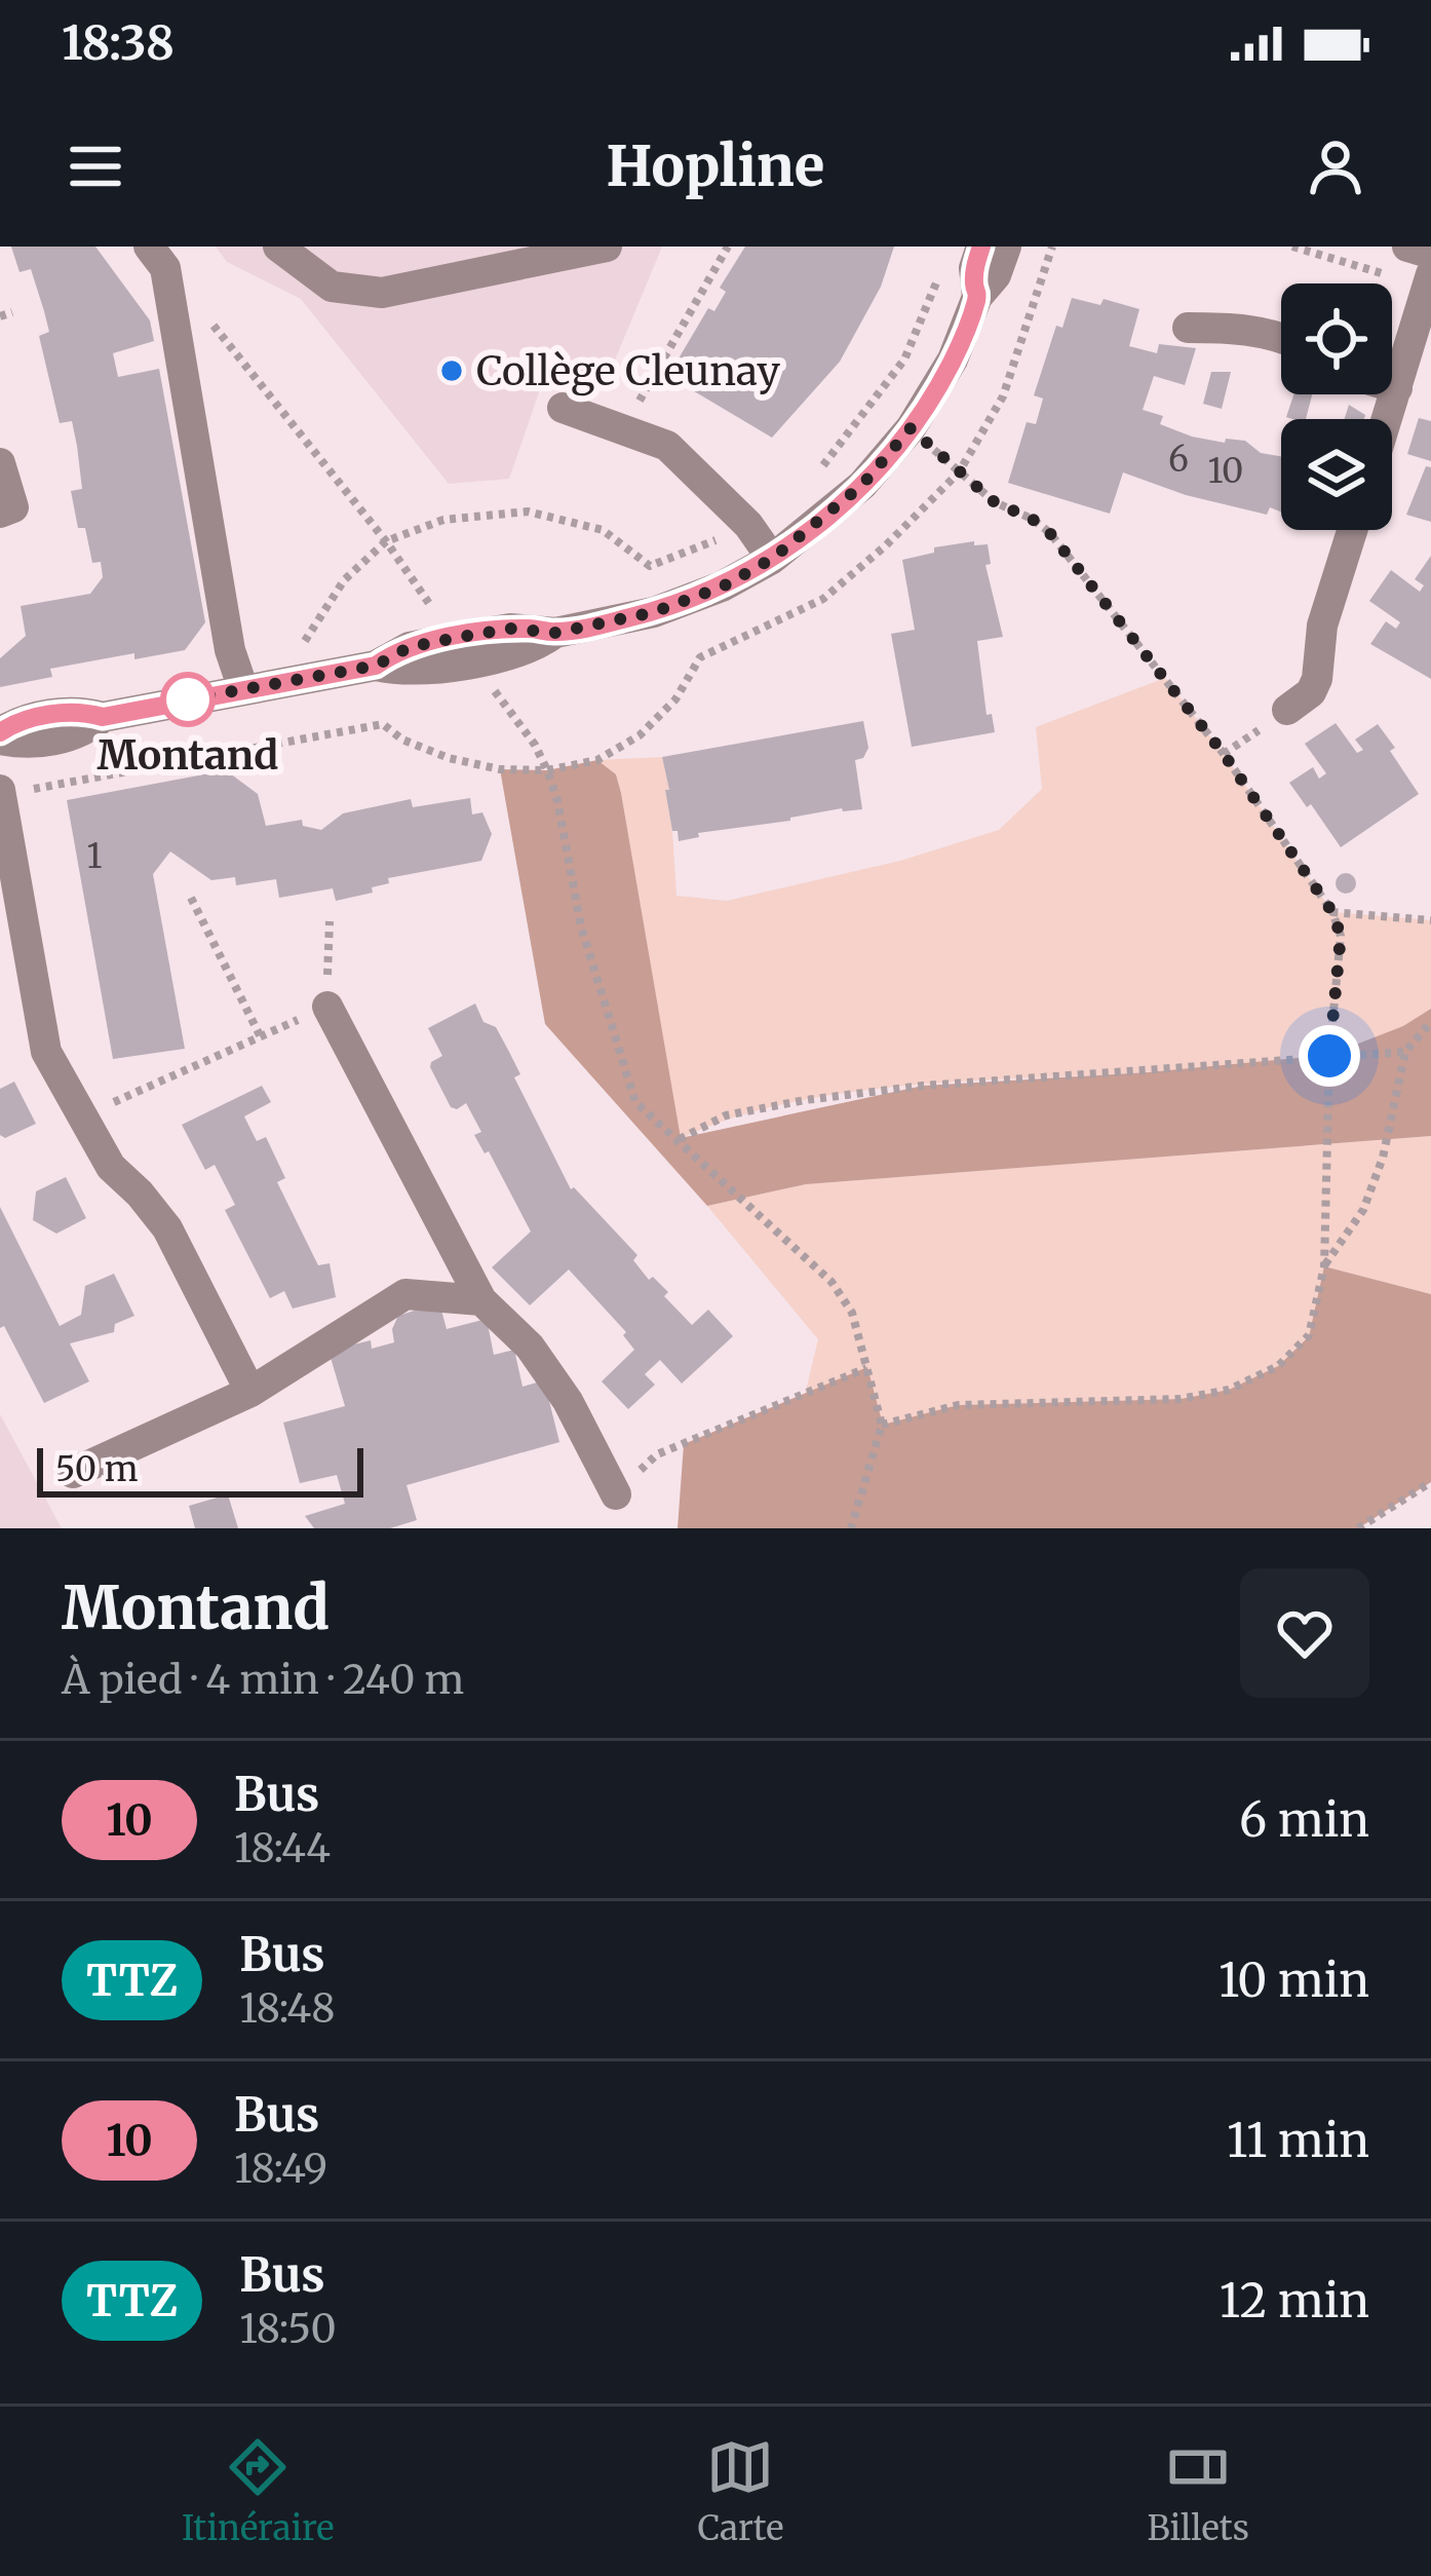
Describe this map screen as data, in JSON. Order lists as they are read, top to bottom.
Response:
{
  "places": ["Collège Cleunay", "Montand"],
  "lines": ["bus line 10"],
  "house_numbers": ["6", "10", "1"],
  "scale_bar": "50 m",
  "page": {
    "status": "18:38",
    "header": "Hopline",
    "scale": "50 m",
    "heading": ["Montand", "À pied · 4 min · 240 m"],
    "list": [
      {
        "mark": "10",
        "name": "Bus",
        "note": "18:44",
        "value": "6 min"
      },
      {
        "mark": "TTZ",
        "name": "Bus",
        "note": "18:48",
        "value": "10 min"
      },
      {
        "mark": "10",
        "name": "Bus",
        "note": "18:49",
        "value": "11 min"
      },
      {
        "mark": "TTZ",
        "name": "Bus",
        "note": "18:50",
        "value": "12 min"
      }
    ],
    "tabs": ["Itinéraire", "Carte", "Billets"]
  }
}
